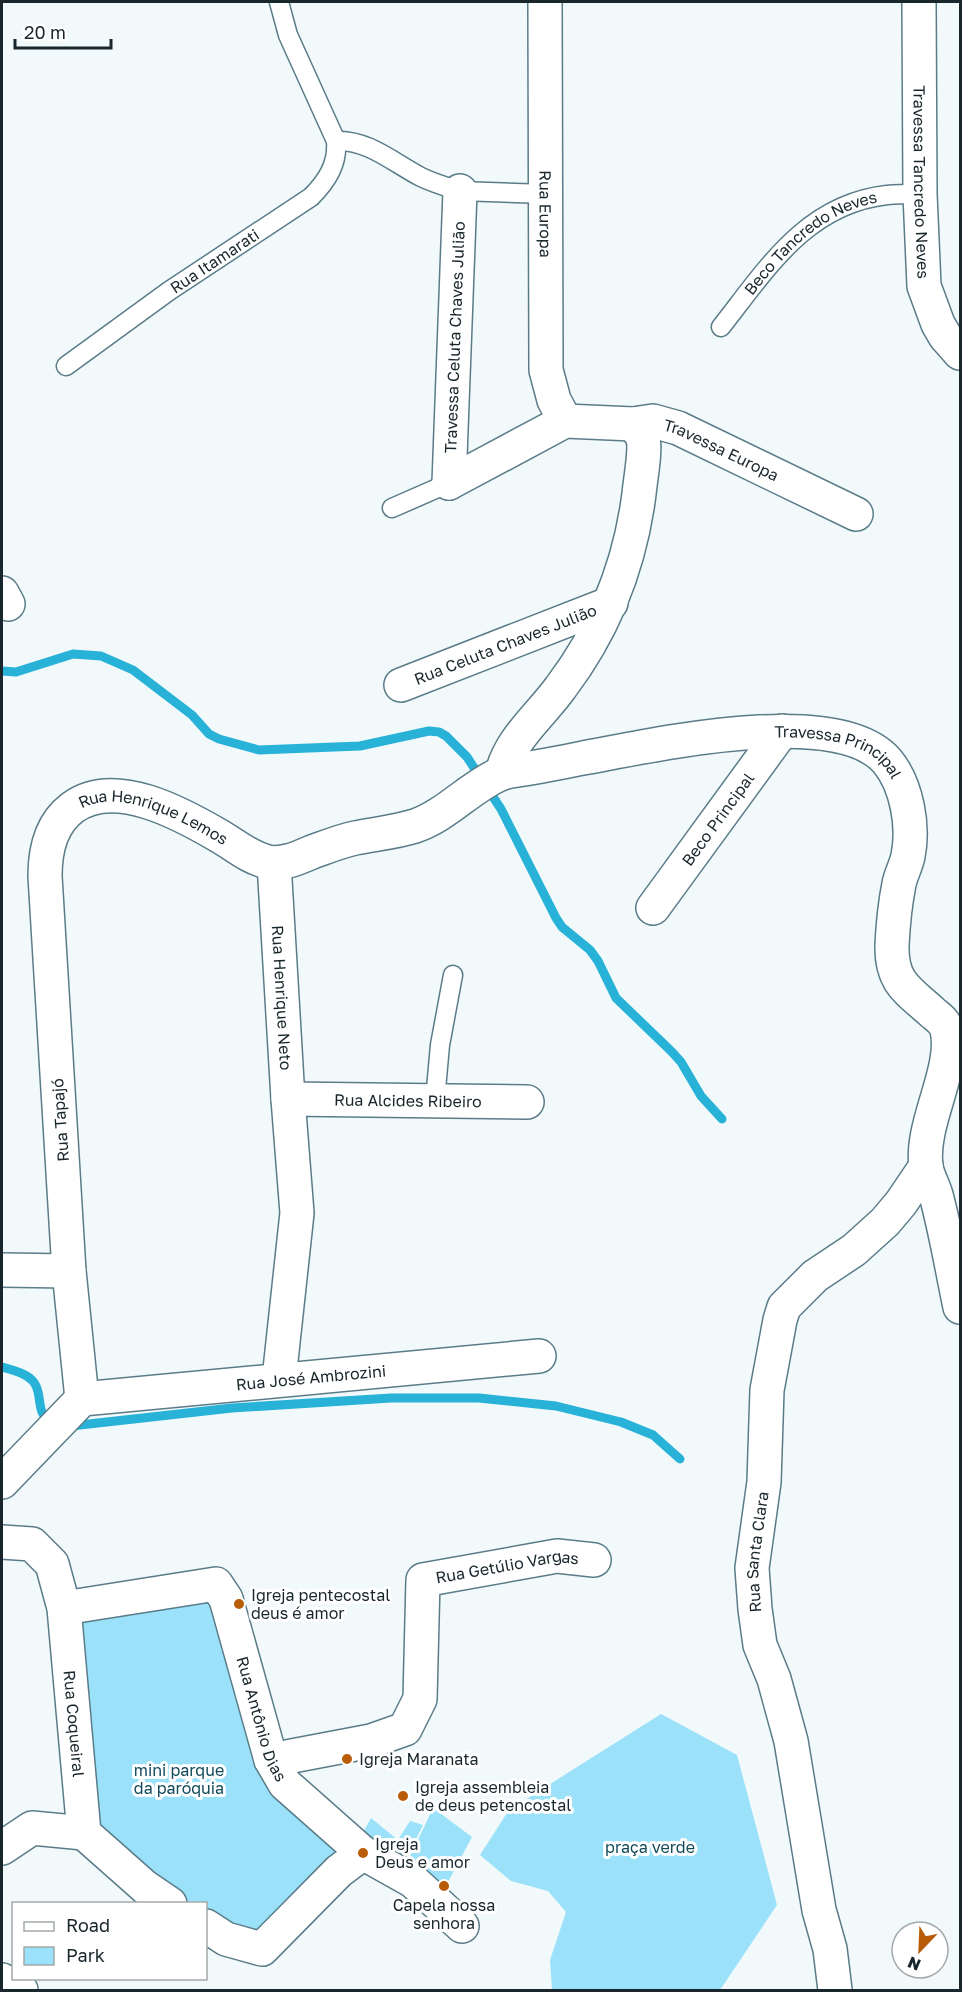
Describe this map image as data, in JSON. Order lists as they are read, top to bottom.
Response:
{
  "streets": {
    "street": [
      "Travessa Tancredo Neves",
      "Rua Europa",
      "Travessa Celuta Chaves Julião",
      "Travessa Europa",
      "Rua Celuta Chaves Julião",
      "Travessa Principal",
      "Beco Principal",
      "Rua Henrique Lemos",
      "Rua Henrique Neto",
      "Rua Alcides Ribeiro",
      "Rua Tapajó",
      "Rua José Ambrozini",
      "Rua Santa Clara",
      "Rua Getúlio Vargas",
      "Rua Antônio Dias",
      "Rua Coqueiral"
    ],
    "lane": ["Beco Tancredo Neves", "Rua Itamarati"]
  },
  "crossings": [
    ["Travessa Tancredo Neves", "Beco Tancredo Neves"],
    ["Rua Europa", "Travessa Europa"],
    ["Travessa Europa", "Rua Celuta Chaves Julião"],
    ["Rua Celuta Chaves Julião", "Travessa Principal"],
    ["Travessa Principal", "Beco Principal"],
    ["Rua Henrique Lemos", "Rua Henrique Neto"],
    ["Rua Henrique Lemos", "Rua Tapajó"],
    ["Rua Henrique Neto", "Rua Alcides Ribeiro"],
    ["Rua Henrique Neto", "Rua José Ambrozini"],
    ["Rua Tapajó", "Rua José Ambrozini"],
    ["Rua Getúlio Vargas", "Rua Antônio Dias"],
    ["Rua Antônio Dias", "Rua Coqueiral"]
  ],
  "parks": ["mini parque da paróquia", "praça verde"],
  "places": [
    "Igreja pentecostal deus é amor",
    "Igreja Maranata",
    "Igreja assembleia de deus petencostal",
    "Igreja Deus e amor",
    "Capela nossa senhora"
  ],
  "legend": ["Road", "Park"],
  "scale_bar": "20 m",
  "north": "bottom left"
}
